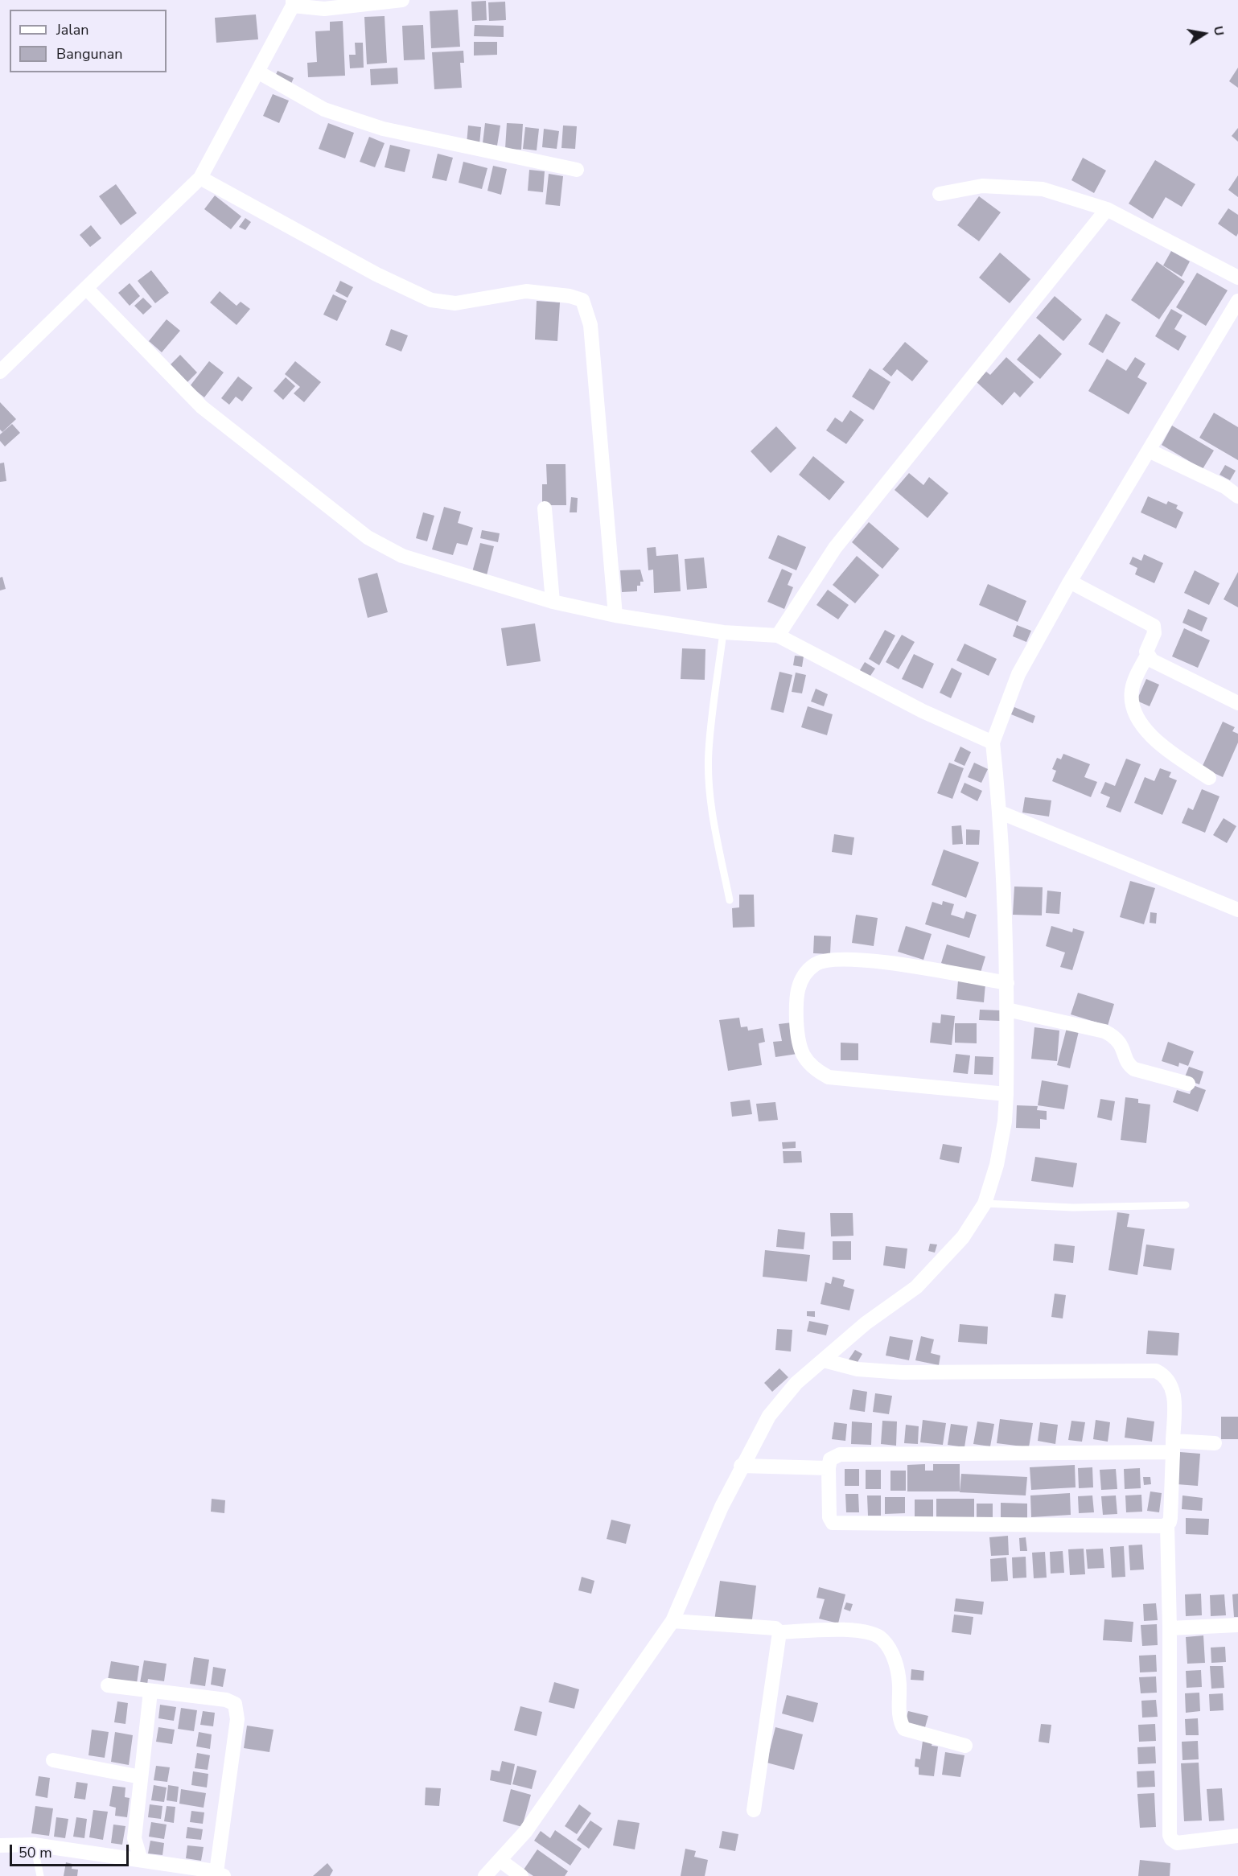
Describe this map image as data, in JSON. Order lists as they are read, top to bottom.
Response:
{
  "legend": ["Jalan", "Bangunan"],
  "scale_bar": "50 m",
  "north": "right"
}
